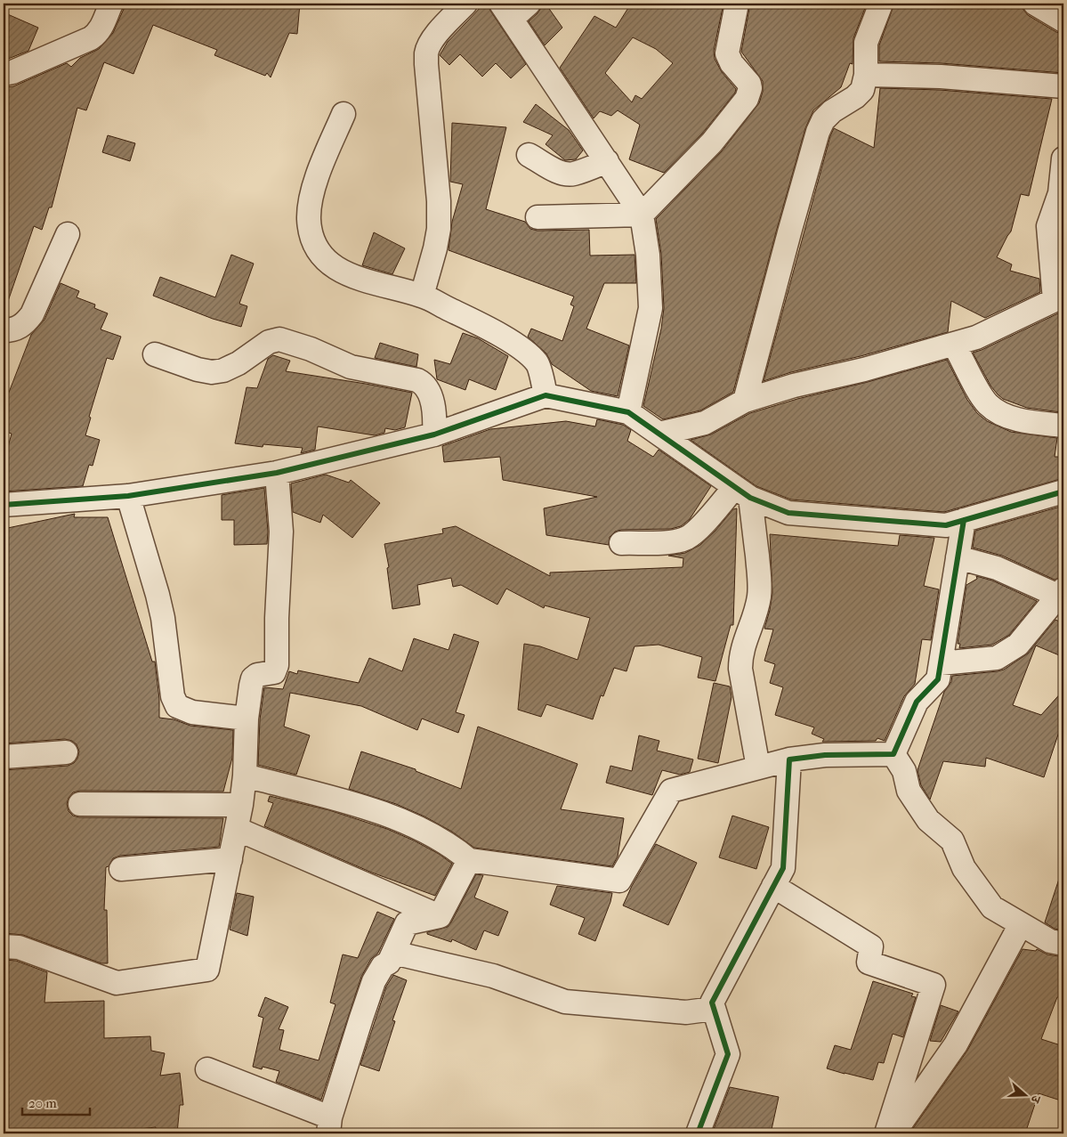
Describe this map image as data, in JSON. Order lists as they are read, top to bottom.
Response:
{
  "scale_bar": "20 m",
  "north": "right"
}
